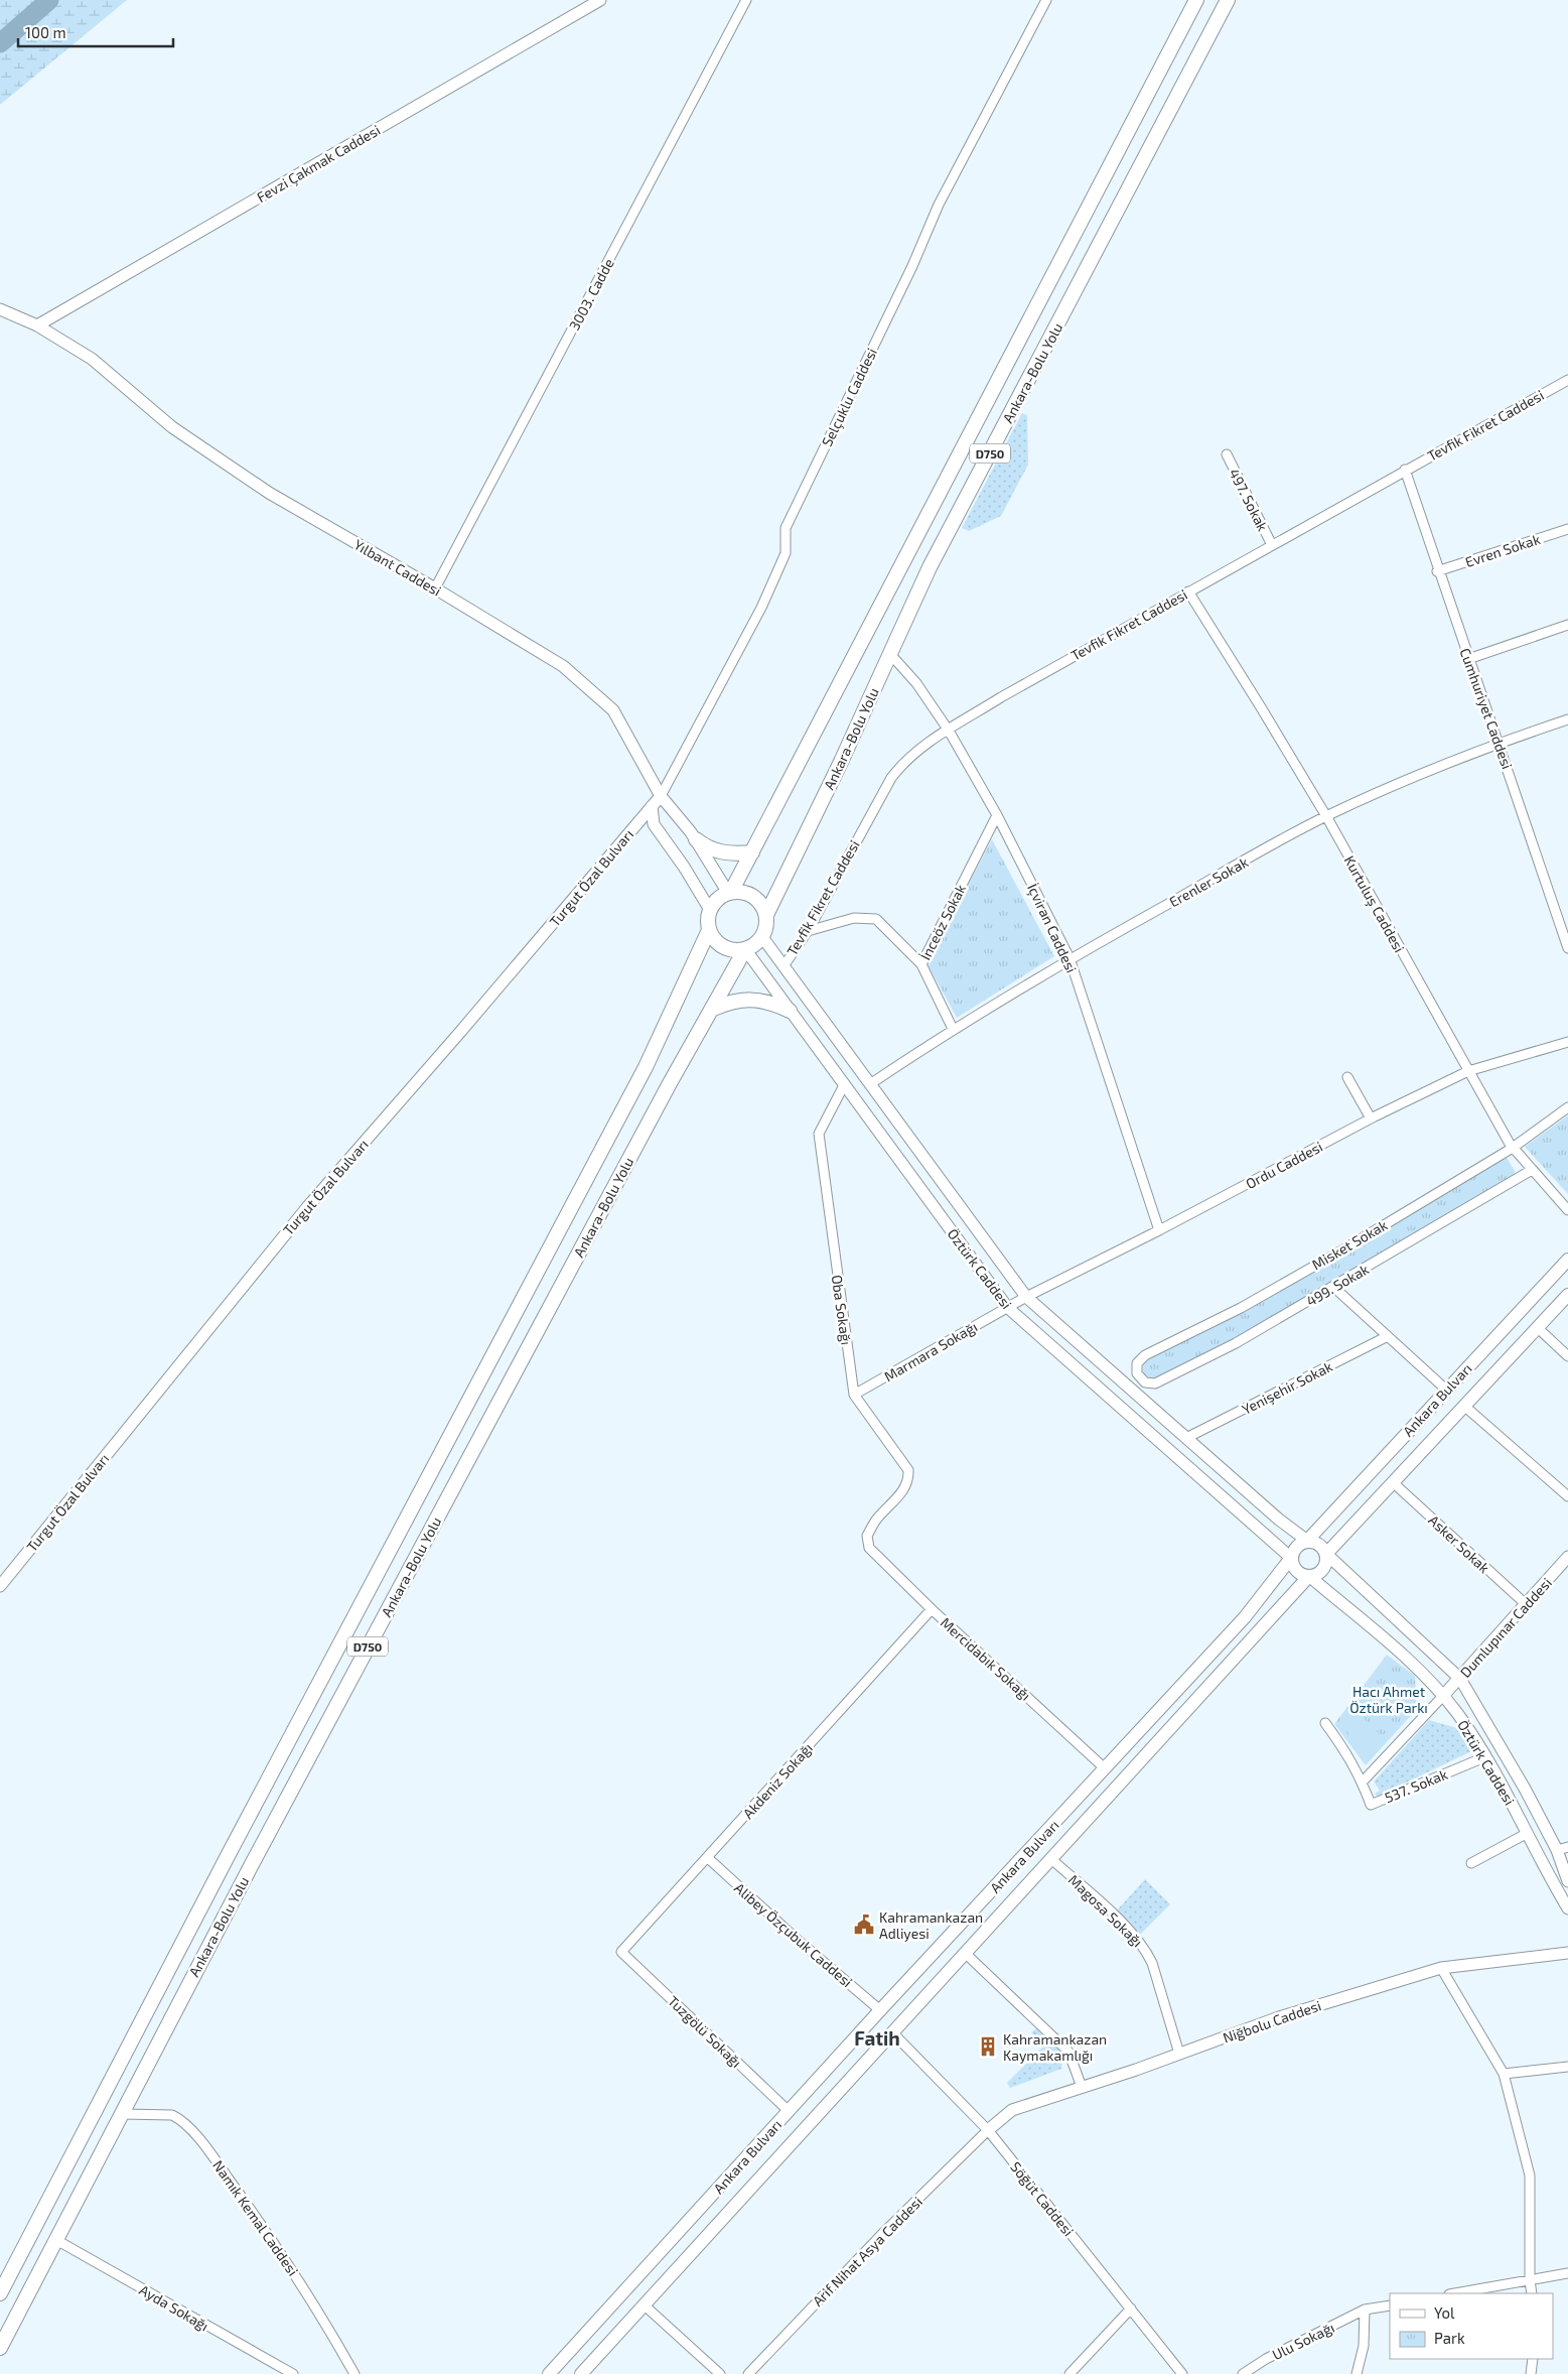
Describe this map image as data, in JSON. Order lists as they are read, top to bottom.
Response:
{
  "streets": {
    "highway": ["Ankara-Bolu Yolu", "D750"],
    "main road": ["Ankara Bulvarı"],
    "street": [
      "Fevzi Çakmak Caddesi",
      "3003. Cadde",
      "Selçuklu Caddesi",
      "Tevfik Fikret Caddesi",
      "497. Sokak",
      "Evren Sokak",
      "Yılbant Caddesi",
      "Cumhuriyet Caddesi",
      "Turgut Özal Bulvarı",
      "Erenler Sokak",
      "Kurtuluş Caddesi",
      "İnceöz Sokak",
      "İçviran Caddesi",
      "Ordu Caddesi",
      "Misket Sokak",
      "Öztürk Caddesi",
      "499. Sokak",
      "Oba Sokağı",
      "Marmara Sokağı",
      "Yenişehir Sokak",
      "Asker Sokak",
      "Dumlupınar Caddesi",
      "Mercidabık Sokağı",
      "Akdeniz Sokağı",
      "537. Sokak",
      "Magosa Sokağı",
      "Alibey Özçubuk Caddesi",
      "Niğbolu Caddesi",
      "Tuzgölü Sokağı",
      "Söğüt Caddesi",
      "Namık Kemal Caddesi",
      "Arif Nihat Asya Caddesi",
      "Ayda Sokağı",
      "Ulu Sokağı"
    ]
  },
  "crossings": [
    ["Fevzi Çakmak Caddesi", "Yılbant Caddesi"],
    ["3003. Cadde", "Yılbant Caddesi"],
    ["Ankara-Bolu Yolu", "Yılbant Caddesi"],
    ["Ankara-Bolu Yolu", "İçviran Caddesi"],
    ["Ankara-Bolu Yolu", "Öztürk Caddesi"],
    ["Ankara-Bolu Yolu", "Namık Kemal Caddesi"],
    ["Ankara-Bolu Yolu", "Ayda Sokağı"],
    ["Selçuklu Caddesi", "Yılbant Caddesi"],
    ["Selçuklu Caddesi", "Turgut Özal Bulvarı"],
    ["Tevfik Fikret Caddesi", "497. Sokak"],
    ["Tevfik Fikret Caddesi", "Cumhuriyet Caddesi"],
    ["Tevfik Fikret Caddesi", "Kurtuluş Caddesi"],
    ["Tevfik Fikret Caddesi", "İçviran Caddesi"],
    ["Tevfik Fikret Caddesi", "Öztürk Caddesi"],
    ["Evren Sokak", "Cumhuriyet Caddesi"],
    ["Yılbant Caddesi", "Turgut Özal Bulvarı"],
    ["Yılbant Caddesi", "Öztürk Caddesi"],
    ["Cumhuriyet Caddesi", "Erenler Sokak"],
    ["Erenler Sokak", "Kurtuluş Caddesi"],
    ["Erenler Sokak", "İnceöz Sokak"],
    ["Erenler Sokak", "İçviran Caddesi"],
    ["Erenler Sokak", "Öztürk Caddesi"],
    ["Kurtuluş Caddesi", "Ordu Caddesi"],
    ["Kurtuluş Caddesi", "Misket Sokak"],
    ["Kurtuluş Caddesi", "499. Sokak"],
    ["İnceöz Sokak", "İçviran Caddesi"],
    ["İçviran Caddesi", "Ordu Caddesi"],
    ["Ordu Caddesi", "Öztürk Caddesi"],
    ["Ordu Caddesi", "Marmara Sokağı"],
    ["Misket Sokak", "499. Sokak"],
    ["Öztürk Caddesi", "Oba Sokağı"],
    ["Öztürk Caddesi", "Marmara Sokağı"],
    ["Öztürk Caddesi", "Yenişehir Sokak"],
    ["Öztürk Caddesi", "Ankara Bulvarı"],
    ["Öztürk Caddesi", "Dumlupınar Caddesi"],
    ["Öztürk Caddesi", "537. Sokak"],
    ["Oba Sokağı", "Marmara Sokağı"],
    ["Oba Sokağı", "Mercidabık Sokağı"],
    ["Ankara Bulvarı", "Asker Sokak"],
    ["Ankara Bulvarı", "Mercidabık Sokağı"],
    ["Ankara Bulvarı", "Magosa Sokağı"],
    ["Ankara Bulvarı", "Alibey Özçubuk Caddesi"],
    ["Ankara Bulvarı", "Tuzgölü Sokağı"],
    ["Ankara Bulvarı", "Söğüt Caddesi"],
    ["Asker Sokak", "Dumlupınar Caddesi"],
    ["Mercidabık Sokağı", "Akdeniz Sokağı"],
    ["Akdeniz Sokağı", "Alibey Özçubuk Caddesi"],
    ["Akdeniz Sokağı", "Tuzgölü Sokağı"],
    ["Magosa Sokağı", "Niğbolu Caddesi"],
    ["Niğbolu Caddesi", "Söğüt Caddesi"],
    ["Niğbolu Caddesi", "Arif Nihat Asya Caddesi"],
    ["Söğüt Caddesi", "Arif Nihat Asya Caddesi"]
  ],
  "districts": ["Fatih"],
  "parks": ["Hacı Ahmet Öztürk Parkı"],
  "places": {
    "public building": ["Kahramankazan Adliyesi"],
    "building": ["Kahramankazan Kaymakamlığı"]
  },
  "legend": ["Yol", "Park"],
  "scale_bar": "100 m"
}
